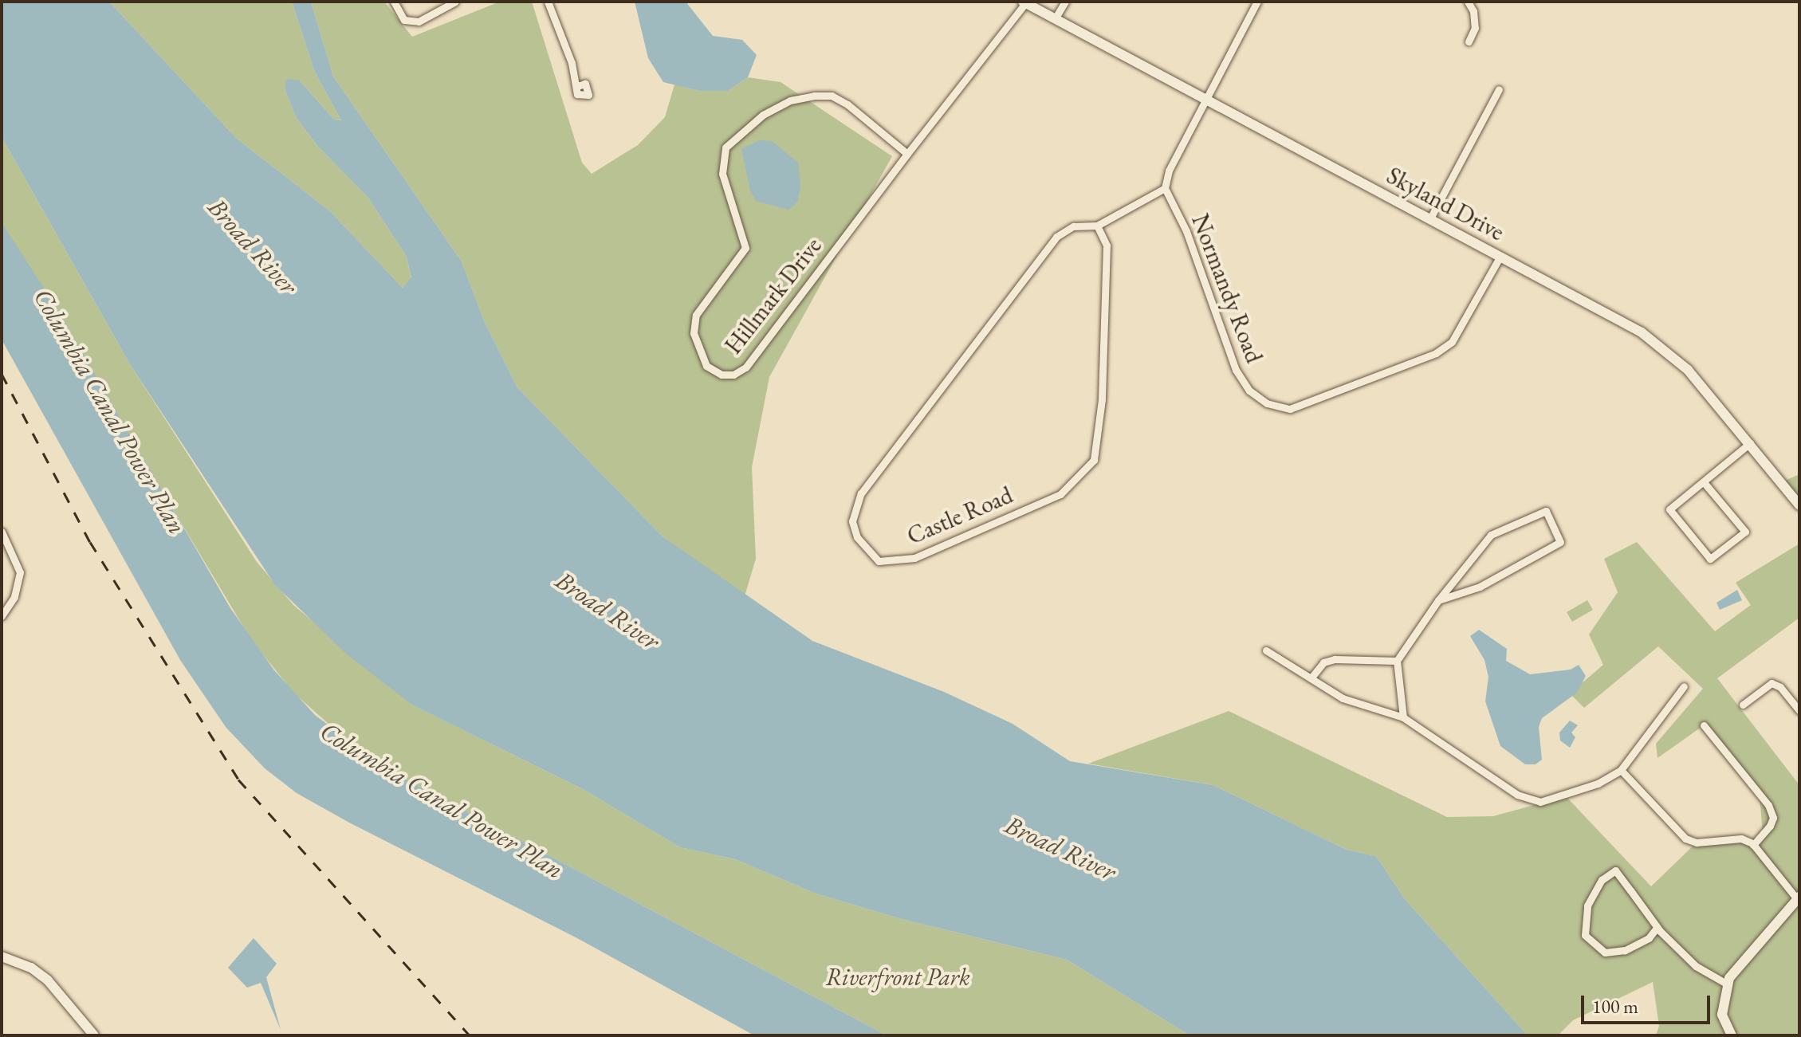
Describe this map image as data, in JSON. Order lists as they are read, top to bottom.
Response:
{
  "streets": {
    "street": [
      "Skyland Drive",
      "Normandy Road",
      "Hillmark Drive",
      "Castle Road"
    ]
  },
  "crossings": [
    ["Skyland Drive", "Normandy Road"],
    ["Skyland Drive", "Hillmark Drive"],
    ["Normandy Road", "Castle Road"]
  ],
  "water": ["Broad River", "Columbia Canal Power Plan"],
  "parks": ["Riverfront Park"],
  "scale_bar": "100 m"
}
